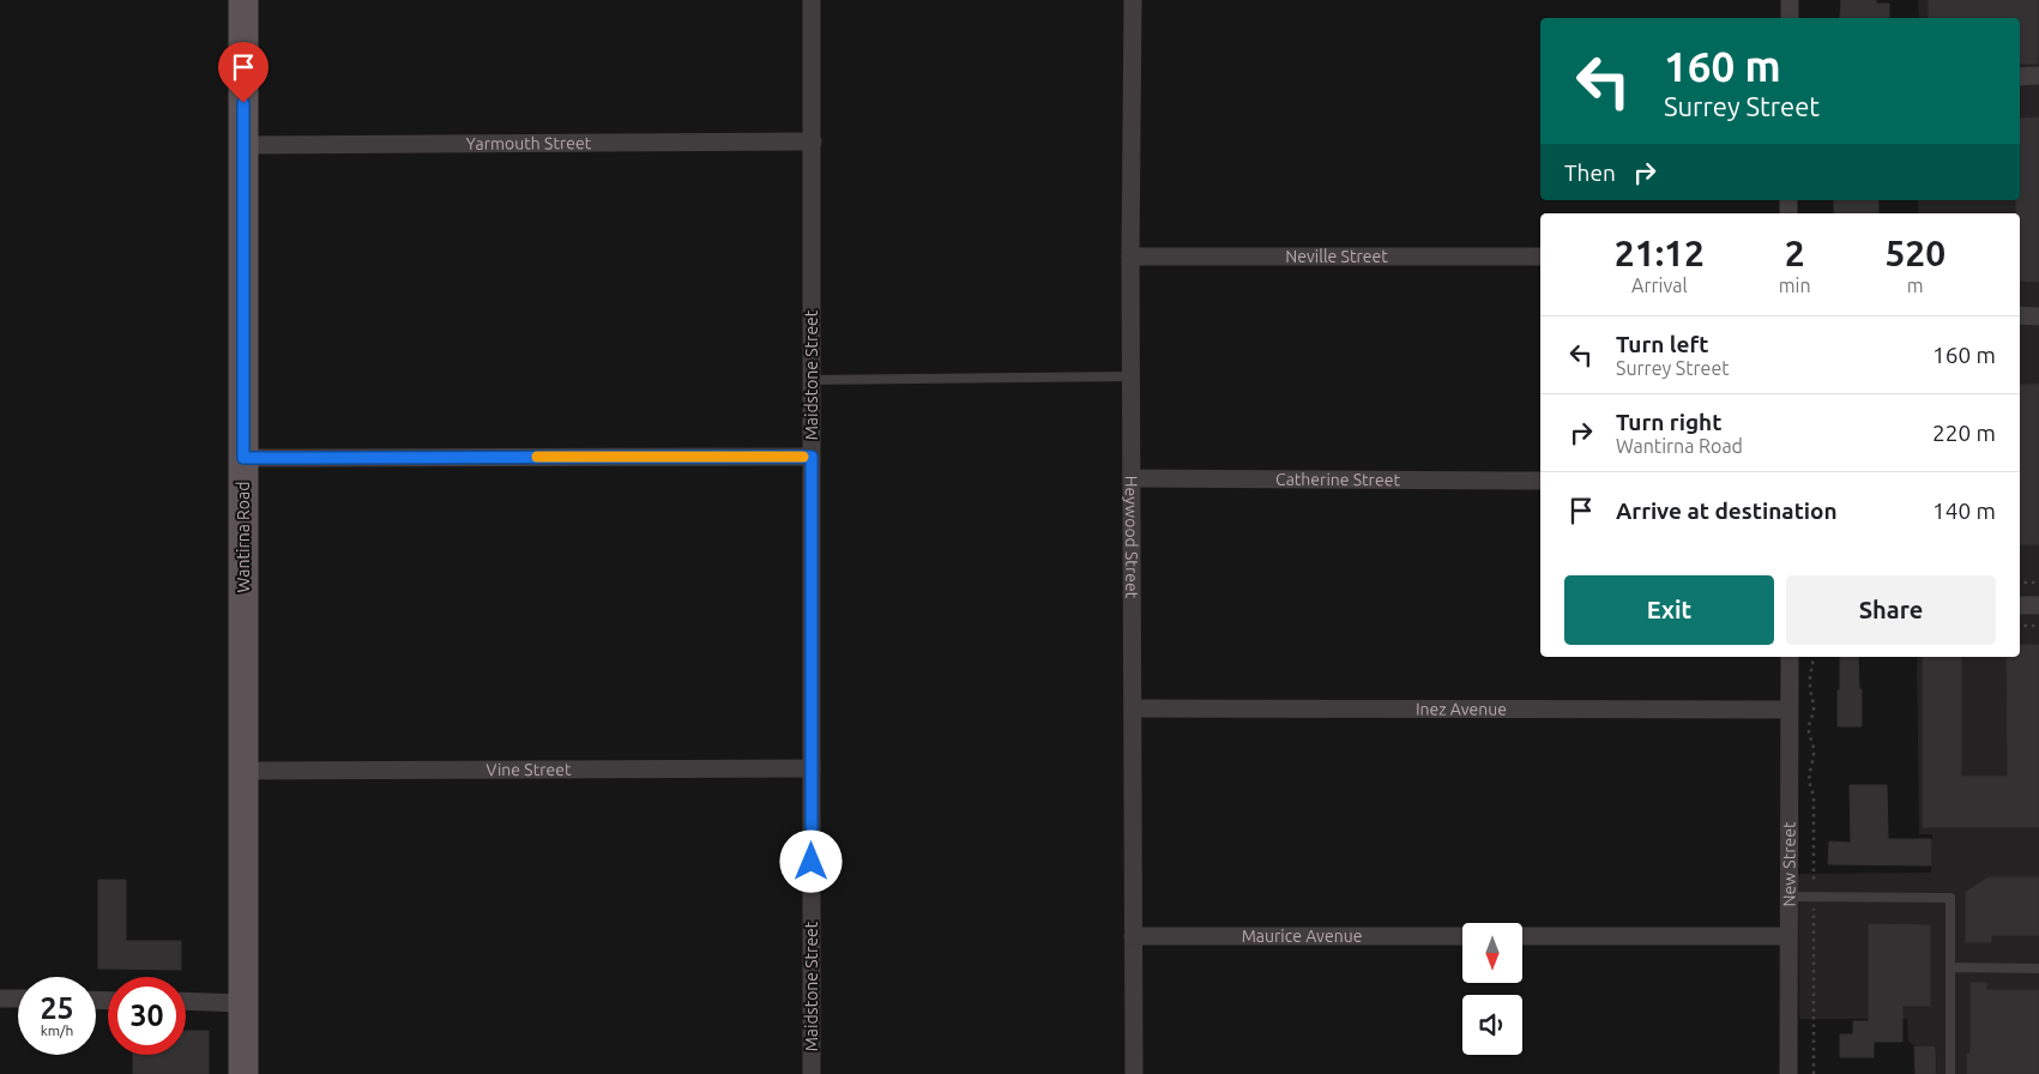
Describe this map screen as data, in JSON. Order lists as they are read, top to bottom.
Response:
{
  "streets": {
    "main road": ["Wantirna Road"],
    "street": [
      "Yarmouth Street",
      "Neville Street",
      "Maidstone Street",
      "Catherine Street",
      "Heywood Street",
      "Inez Avenue",
      "Vine Street",
      "New Street",
      "Maurice Avenue"
    ]
  },
  "crossings": [
    ["Yarmouth Street", "Maidstone Street"],
    ["Yarmouth Street", "Wantirna Road"],
    ["Neville Street", "Heywood Street"],
    ["Maidstone Street", "Vine Street"],
    ["Catherine Street", "Heywood Street"],
    ["Wantirna Road", "Vine Street"],
    ["Heywood Street", "Inez Avenue"],
    ["Heywood Street", "Maurice Avenue"],
    ["Inez Avenue", "New Street"]
  ],
  "north": "bottom",
  "page": {
    "turn": ["160 m", "Surrey Street"],
    "then": "Then",
    "eta": [
      "21:12",
      "Arrival",
      "2",
      "min",
      "520",
      "m"
    ],
    "list": [
      {
        "name": "Turn left",
        "note": "Surrey Street",
        "value": "160 m"
      },
      {
        "name": "Turn right",
        "note": "Wantirna Road",
        "value": "220 m"
      },
      {
        "name": "Arrive at destination",
        "value": "140 m"
      }
    ],
    "buttons": ["Exit", "Share"],
    "speed": "25 km/h",
    "limit": "30"
  }
}
